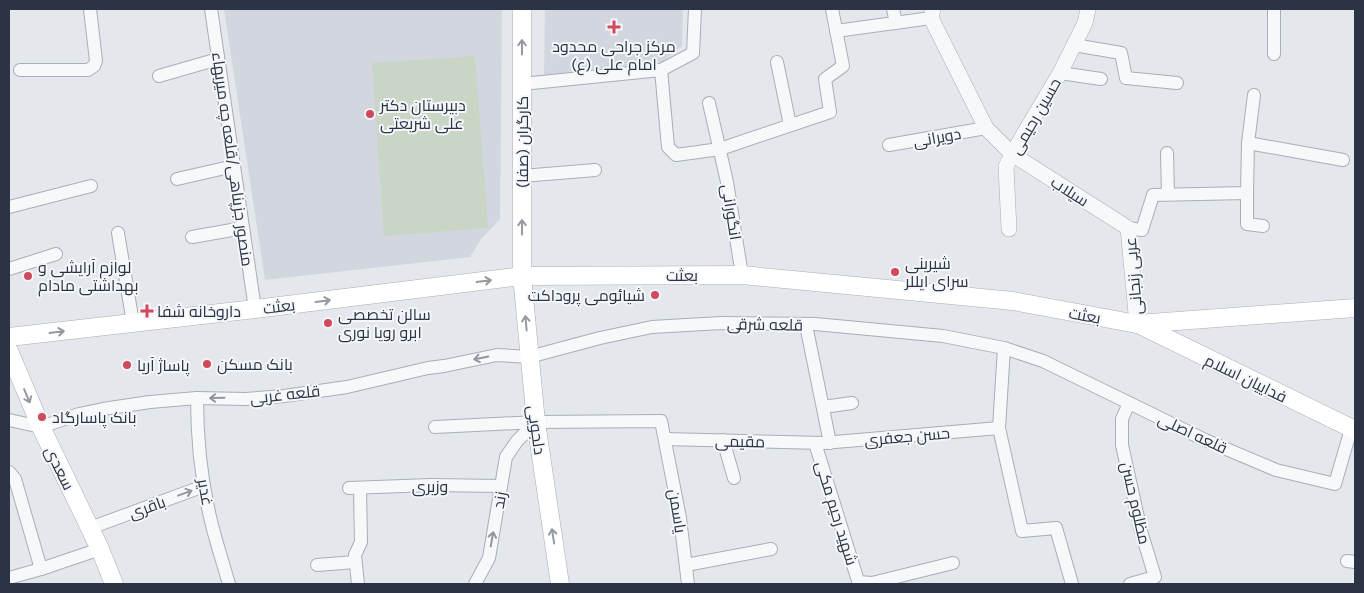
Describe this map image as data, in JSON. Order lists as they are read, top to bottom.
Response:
{
  "streets": {
    "main road": [
      "کارگران (صفا)",
      "بعثت",
      "فداییان اسلام",
      "دلجویی",
      "سعدی"
    ],
    "street": [
      "حسین رحیمی",
      "دویرانی",
      "منصور جزپناهی/قلعه چه میربهاء",
      "سیلاب",
      "انگورانی",
      "عربی زنجانی",
      "قلعه شرقی",
      "قلعه غربی",
      "قلعه اصلی",
      "حسن جعفری",
      "مقیمی",
      "وزیری",
      "غدیر",
      "زند",
      "مظلوم حسن",
      "باقری",
      "یاسمن",
      "شهید رحیم مکی"
    ]
  },
  "crossings": [
    ["حسین رحیمی", "سیلاب"],
    ["دویرانی", "سیلاب"],
    ["کارگران (صفا)", "بعثت"],
    ["کارگران (صفا)", "دلجویی"],
    ["منصور جزپناهی/قلعه چه میربهاء", "بعثت"],
    ["سیلاب", "عربی زنجانی"],
    ["انگورانی", "بعثت"],
    ["بعثت", "عربی زنجانی"],
    ["بعثت", "فداییان اسلام"],
    ["بعثت", "دلجویی"],
    ["عربی زنجانی", "فداییان اسلام"],
    ["قلعه شرقی", "قلعه غربی"],
    ["قلعه شرقی", "دلجویی"],
    ["قلعه شرقی", "قلعه اصلی"],
    ["فداییان اسلام", "قلعه اصلی"],
    ["قلعه غربی", "دلجویی"],
    ["قلعه غربی", "سعدی"],
    ["قلعه غربی", "غدیر"],
    ["دلجویی", "زند"],
    ["دلجویی", "یاسمن"],
    ["قلعه اصلی", "مظلوم حسن"],
    ["حسن جعفری", "مقیمی"],
    ["حسن جعفری", "شهید رحیم مکی"],
    ["مقیمی", "یاسمن"],
    ["مقیمی", "شهید رحیم مکی"],
    ["سعدی", "باقری"],
    ["وزیری", "زند"],
    ["غدیر", "باقری"],
    ["زند", "یاسمن"]
  ],
  "one_way": [
    "کارگران (صفا)",
    "قلعه غربی",
    "دلجویی",
    "زند",
    "باقری"
  ],
  "places": {
    "health": ["مرکز جراحی محدود امام علی (ع)", "داروخانه شفا"],
    "other": [
      "دبیرستان دکتر علی شریعتی",
      "شیرینی سرای ایللر",
      "لوازم آرایشی و بهداشتی مادام",
      "شیائومی پروداکت",
      "سالن تخصصی ابرو رویا نوری",
      "بانک مسکن",
      "پاساژ آریا",
      "بانک پاسارگاد"
    ]
  }
}
